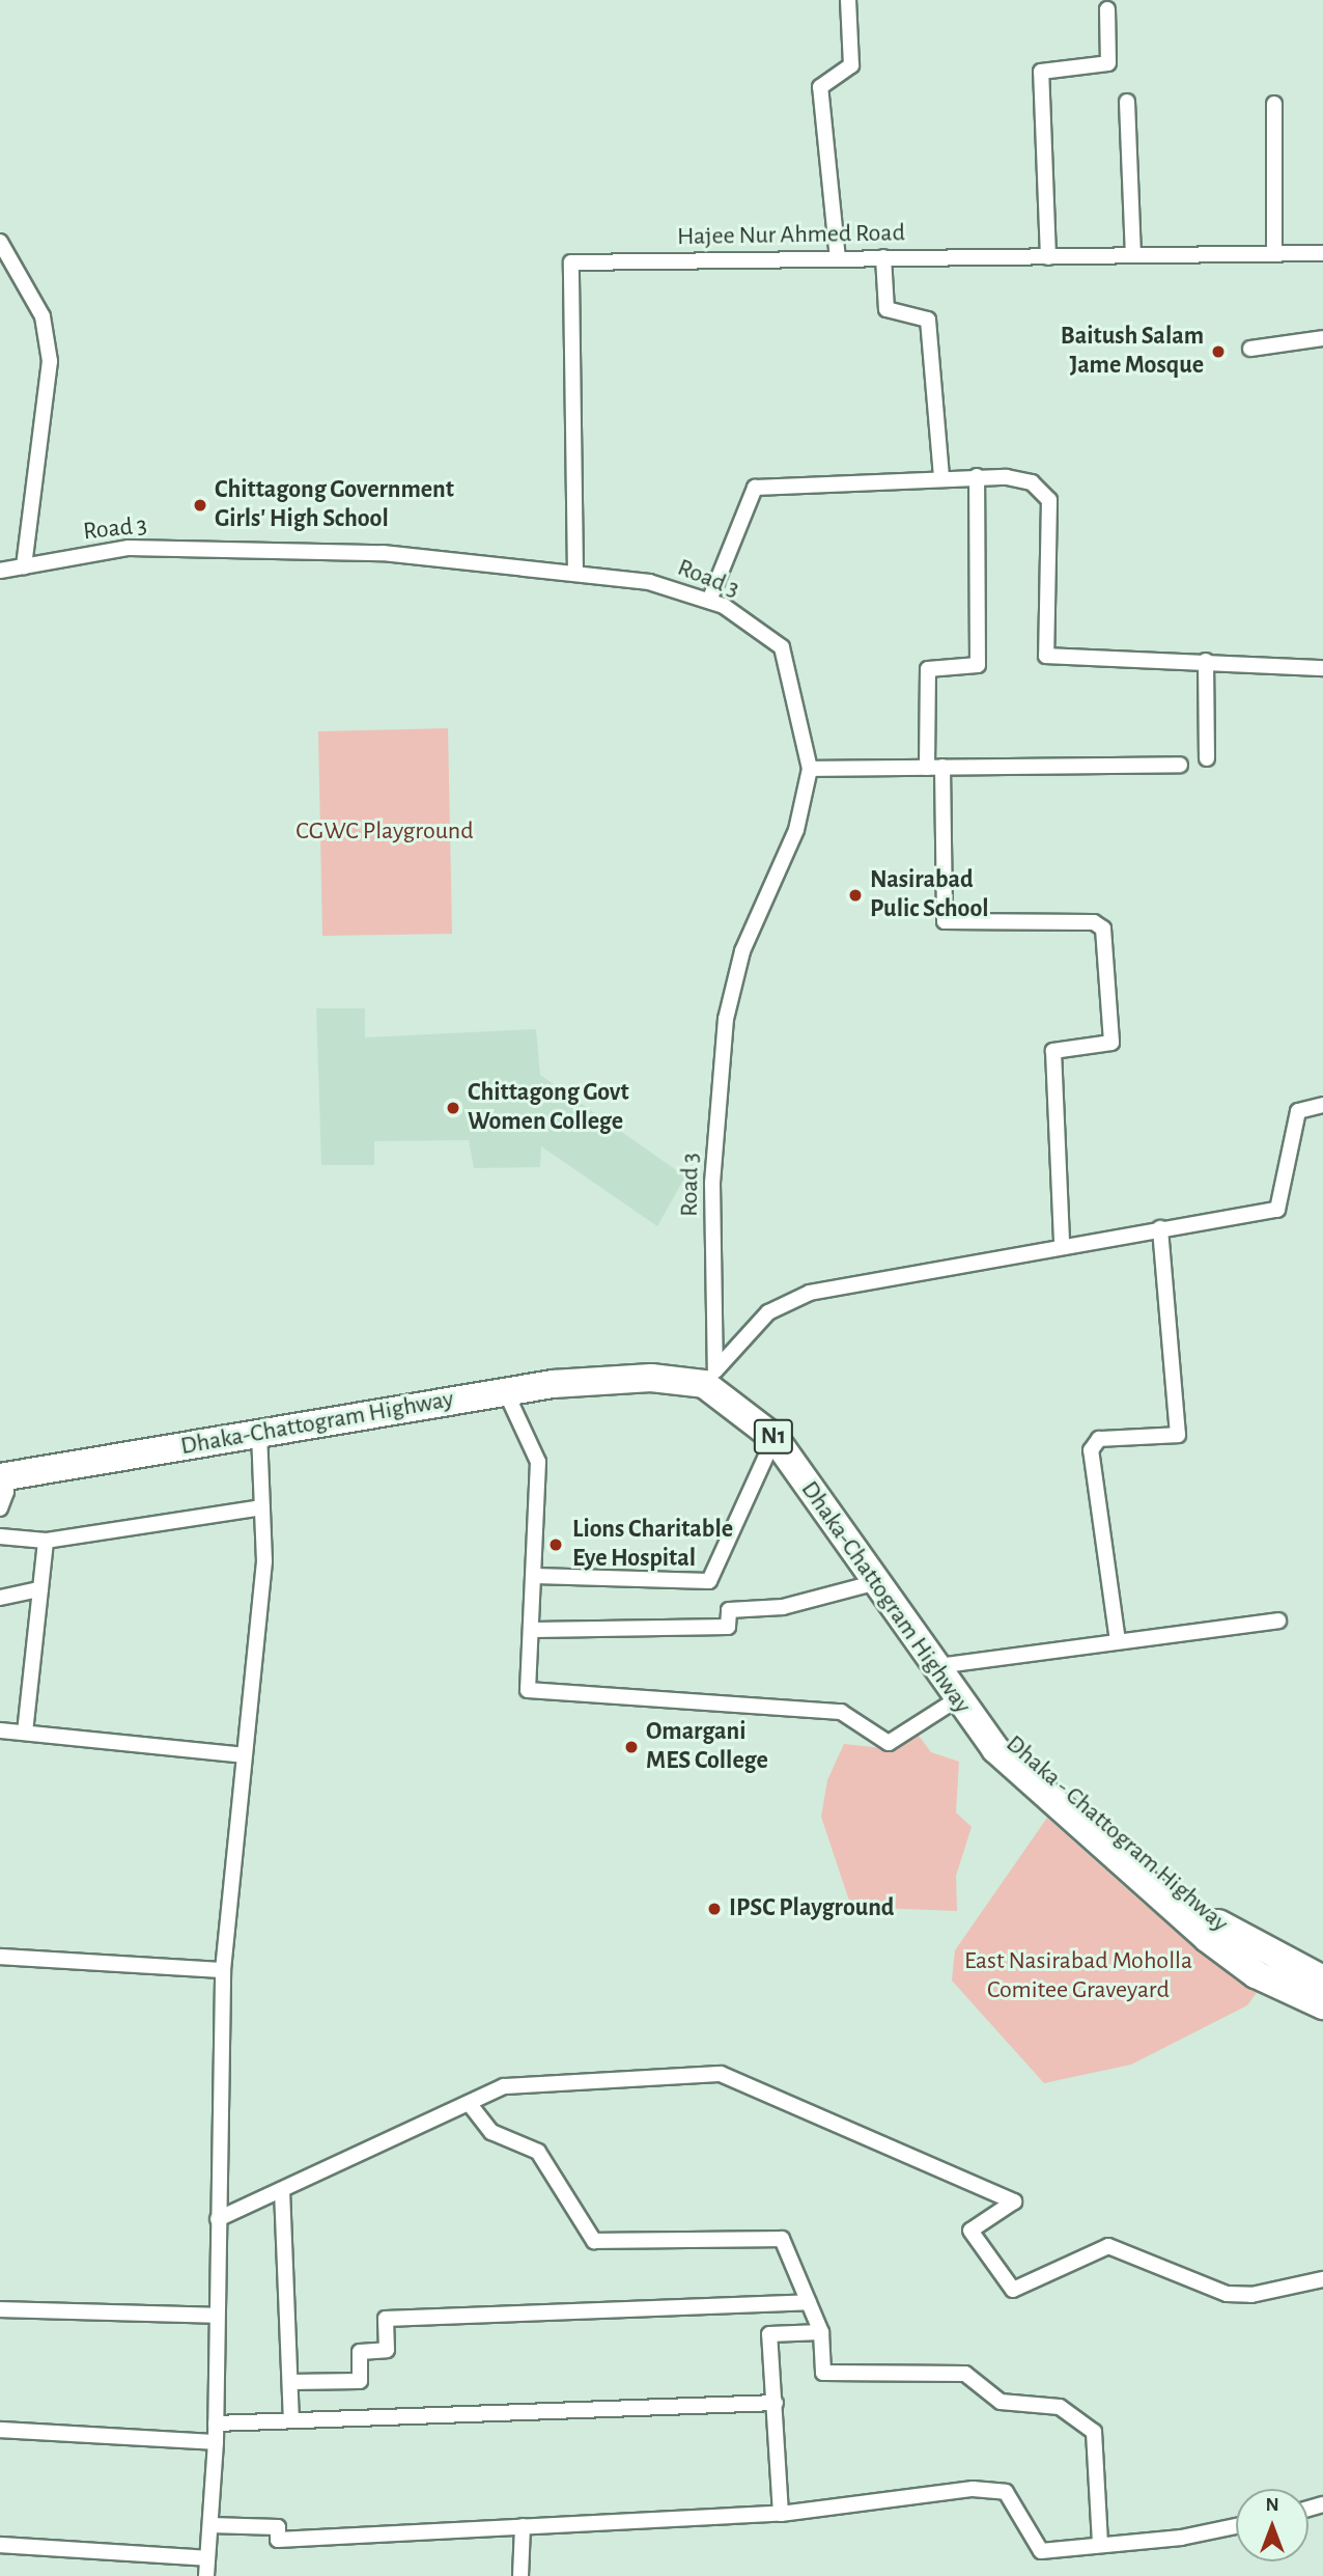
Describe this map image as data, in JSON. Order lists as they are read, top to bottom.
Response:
{
  "streets": {
    "highway": ["Dhaka-Chattogram Highway", "N1", "Dhaka - Chattogram Highway"],
    "street": ["Hajee Nur Ahmed Road", "Road 3"]
  },
  "crossings": [
    ["Hajee Nur Ahmed Road", "Road 3"],
    ["Road 3", "Dhaka - Chattogram Highway"],
    ["Dhaka-Chattogram Highway", "Dhaka - Chattogram Highway"]
  ],
  "parks": ["CGWC Playground", "East Nasirabad Moholla Comitee Graveyard"],
  "places": [
    "Baitush Salam Jame Mosque",
    "Chittagong Government Girls' High School",
    "Nasirabad Pulic School",
    "Chittagong Govt Women College",
    "Lions Charitable Eye Hospital",
    "Omargani MES College",
    "IPSC Playground"
  ],
  "north": "top"
}
